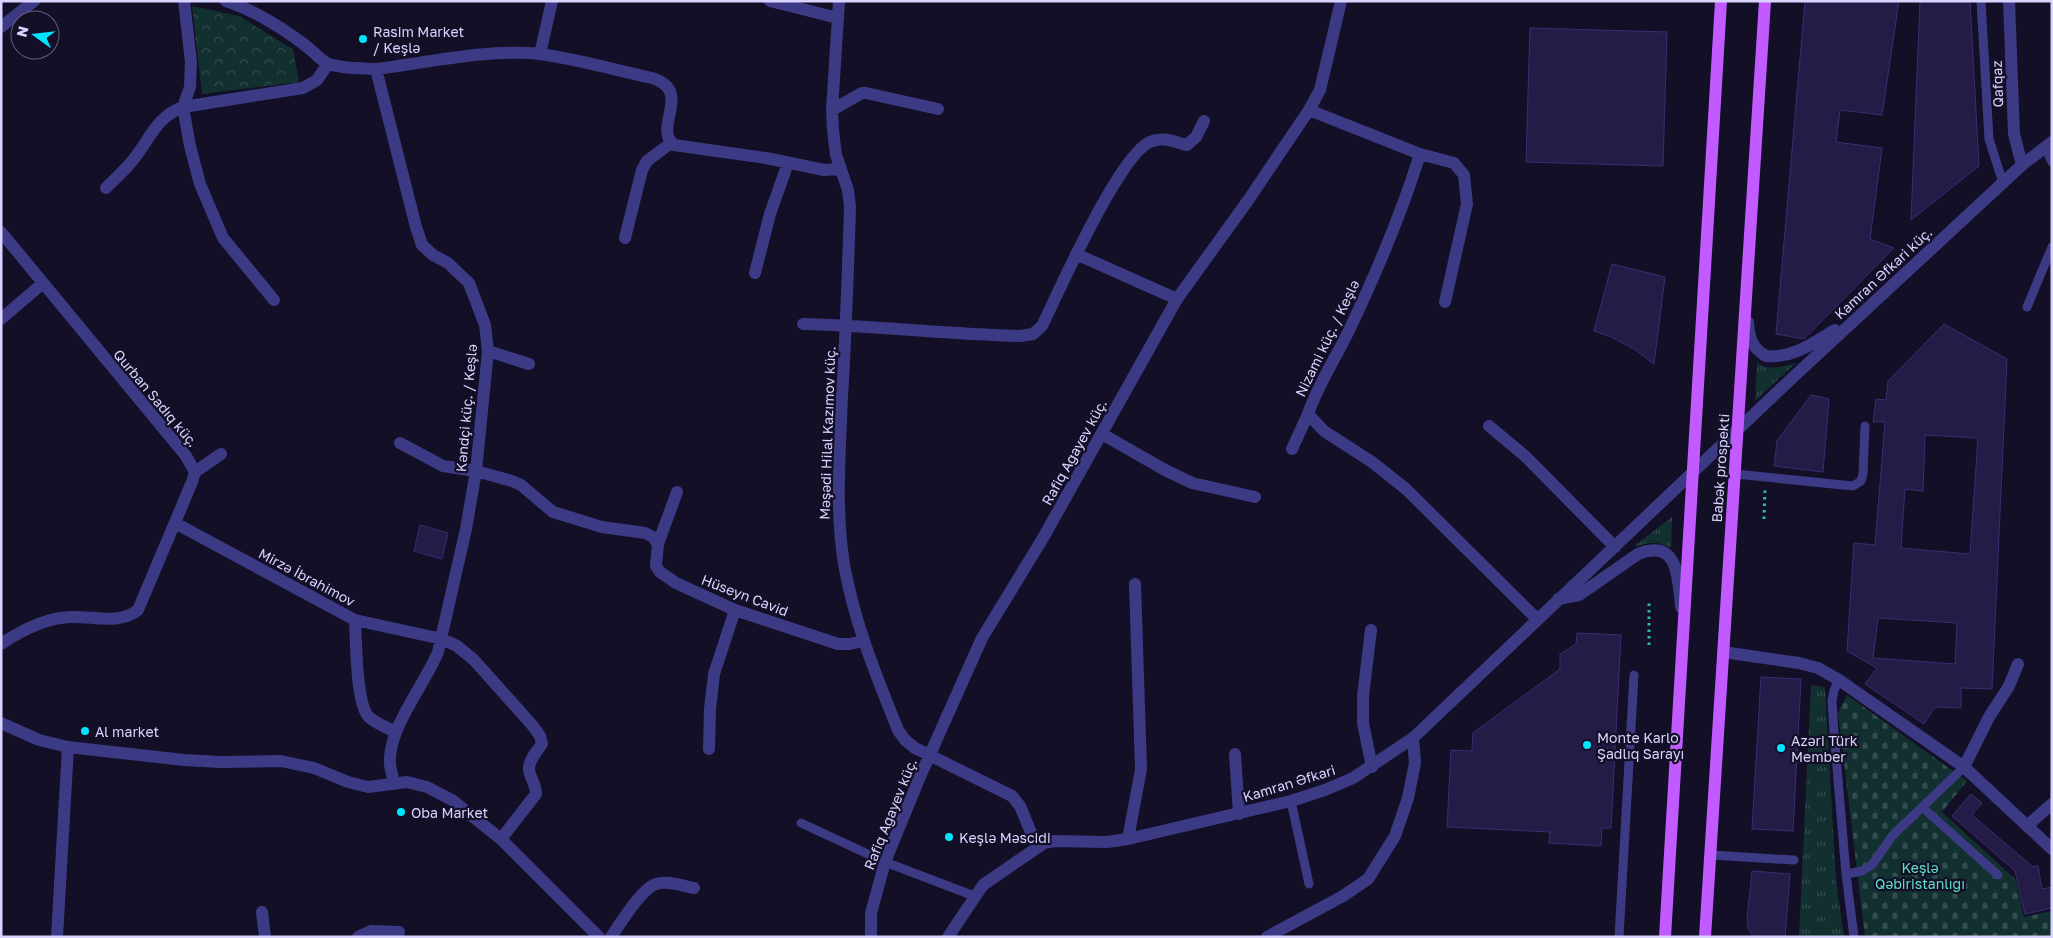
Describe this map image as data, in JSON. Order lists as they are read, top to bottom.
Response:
{
  "streets": {
    "main road": ["Babək prospekti"],
    "street": [
      "Qafqaz",
      "Kamran Əfkari küç.",
      "Nizami küç. / Keşlə",
      "Qurban Sadıq küç.",
      "Kəndçi küç. / Keşlə",
      "Məşədi Hilal Kazımov küç.",
      "Rafiq Ağayev küç.",
      "Mirzə İbrahimov",
      "Hüseyn Cavid",
      "Kamran Əfkari"
    ]
  },
  "crossings": [
    ["Qafqaz", "Kamran Əfkari küç."],
    ["Kamran Əfkari küç.", "Babək prospekti"],
    ["Kamran Əfkari küç.", "Kamran Əfkari"],
    ["Nizami küç. / Keşlə", "Kamran Əfkari"],
    ["Kəndçi küç. / Keşlə", "Mirzə İbrahimov"],
    ["Məşədi Hilal Kazımov küç.", "Rafiq Ağayev küç."],
    ["Məşədi Hilal Kazımov küç.", "Hüseyn Cavid"],
    ["Məşədi Hilal Kazımov küç.", "Kamran Əfkari"],
    ["Babək prospekti", "Kamran Əfkari"]
  ],
  "parks": ["Keşlə Qəbiristanlığı"],
  "places": [
    "Rasim Market / Keşlə",
    "Al market",
    "Monte Karlo Şadlıq Sarayı",
    "Azəri Türk Member",
    "Oba Market",
    "Keşlə Məscidi"
  ],
  "north": "left"
}
